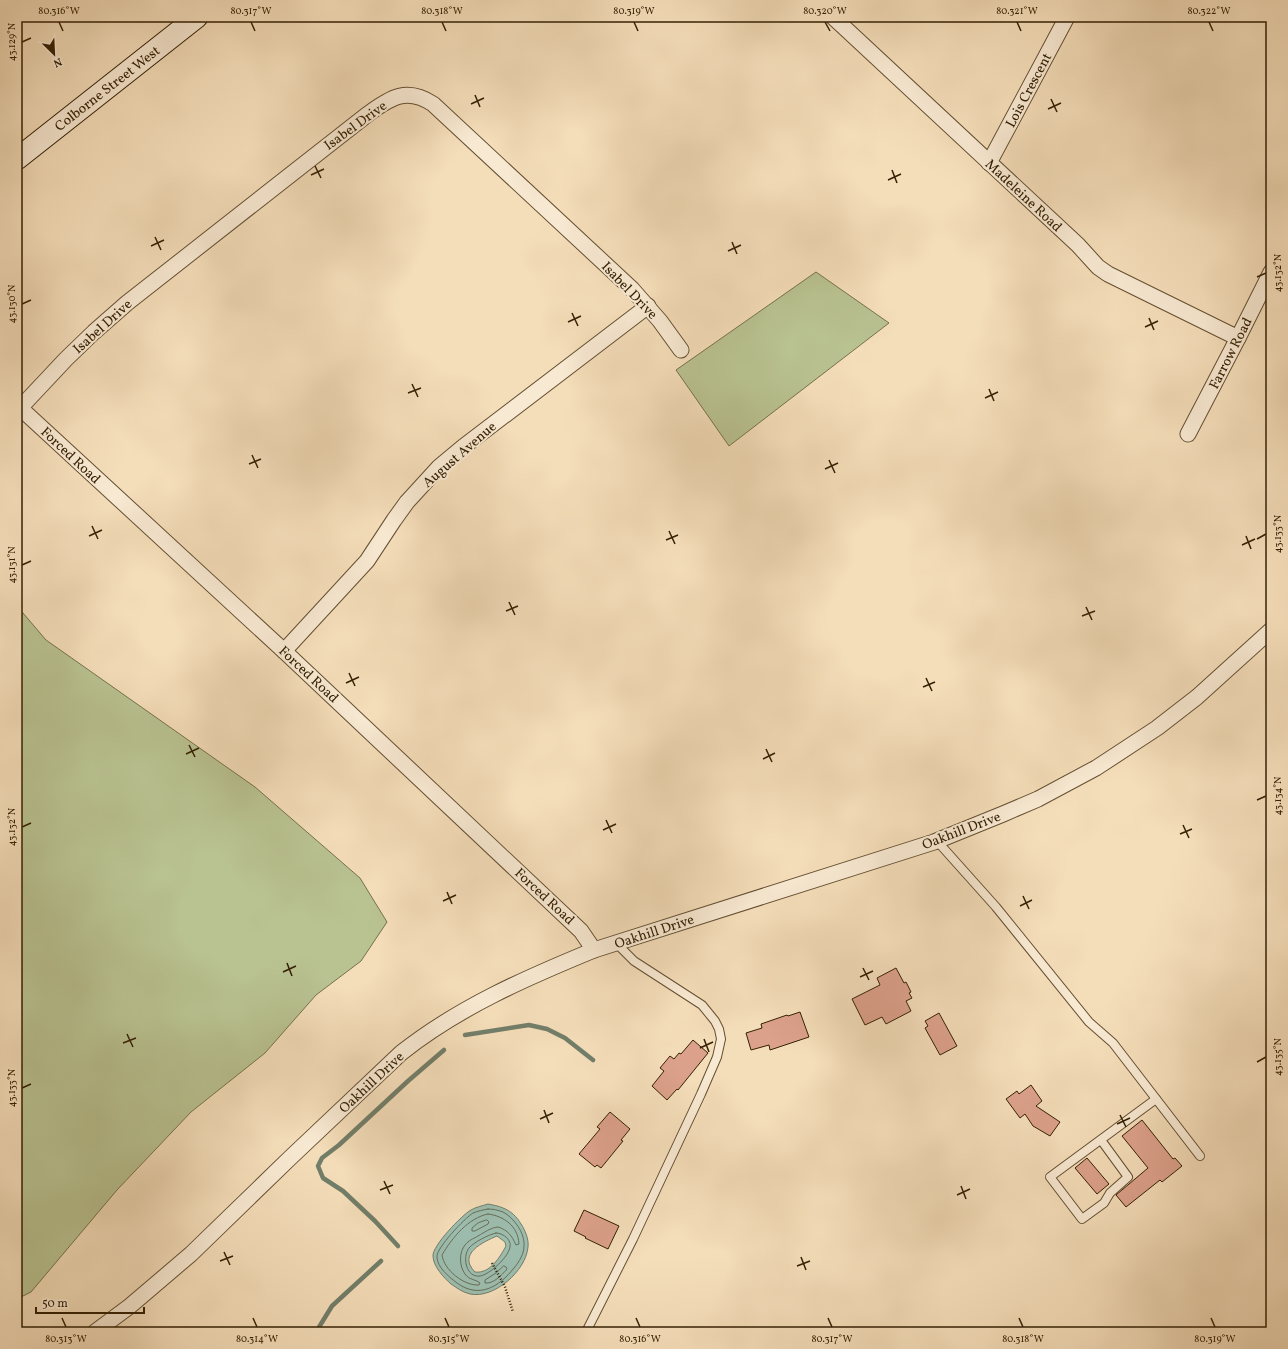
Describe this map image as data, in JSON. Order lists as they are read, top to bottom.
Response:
{
  "streets": {
    "main road": ["Colborne Street West"],
    "street": [
      "Lois Crescent",
      "Isabel Drive",
      "Madeleine Road",
      "Farrow Road",
      "August Avenue",
      "Forced Road",
      "Oakhill Drive"
    ]
  },
  "crossings": [
    ["Lois Crescent", "Madeleine Road"],
    ["Isabel Drive", "August Avenue"],
    ["Isabel Drive", "Forced Road"],
    ["Madeleine Road", "Farrow Road"],
    ["August Avenue", "Forced Road"],
    ["Forced Road", "Oakhill Drive"]
  ],
  "scale_bar": "50 m",
  "north": "bottom right",
  "coordinates": [
    "80.316°W",
    "80.317°W",
    "80.318°W",
    "80.319°W",
    "80.320°W",
    "80.321°W",
    "80.322°W",
    "43.129°N",
    "43.132°N",
    "43.130°N",
    "43.133°N",
    "43.131°N",
    "43.134°N",
    "43.135°N",
    "80.313°W",
    "80.314°W",
    "80.315°W"
  ]
}
